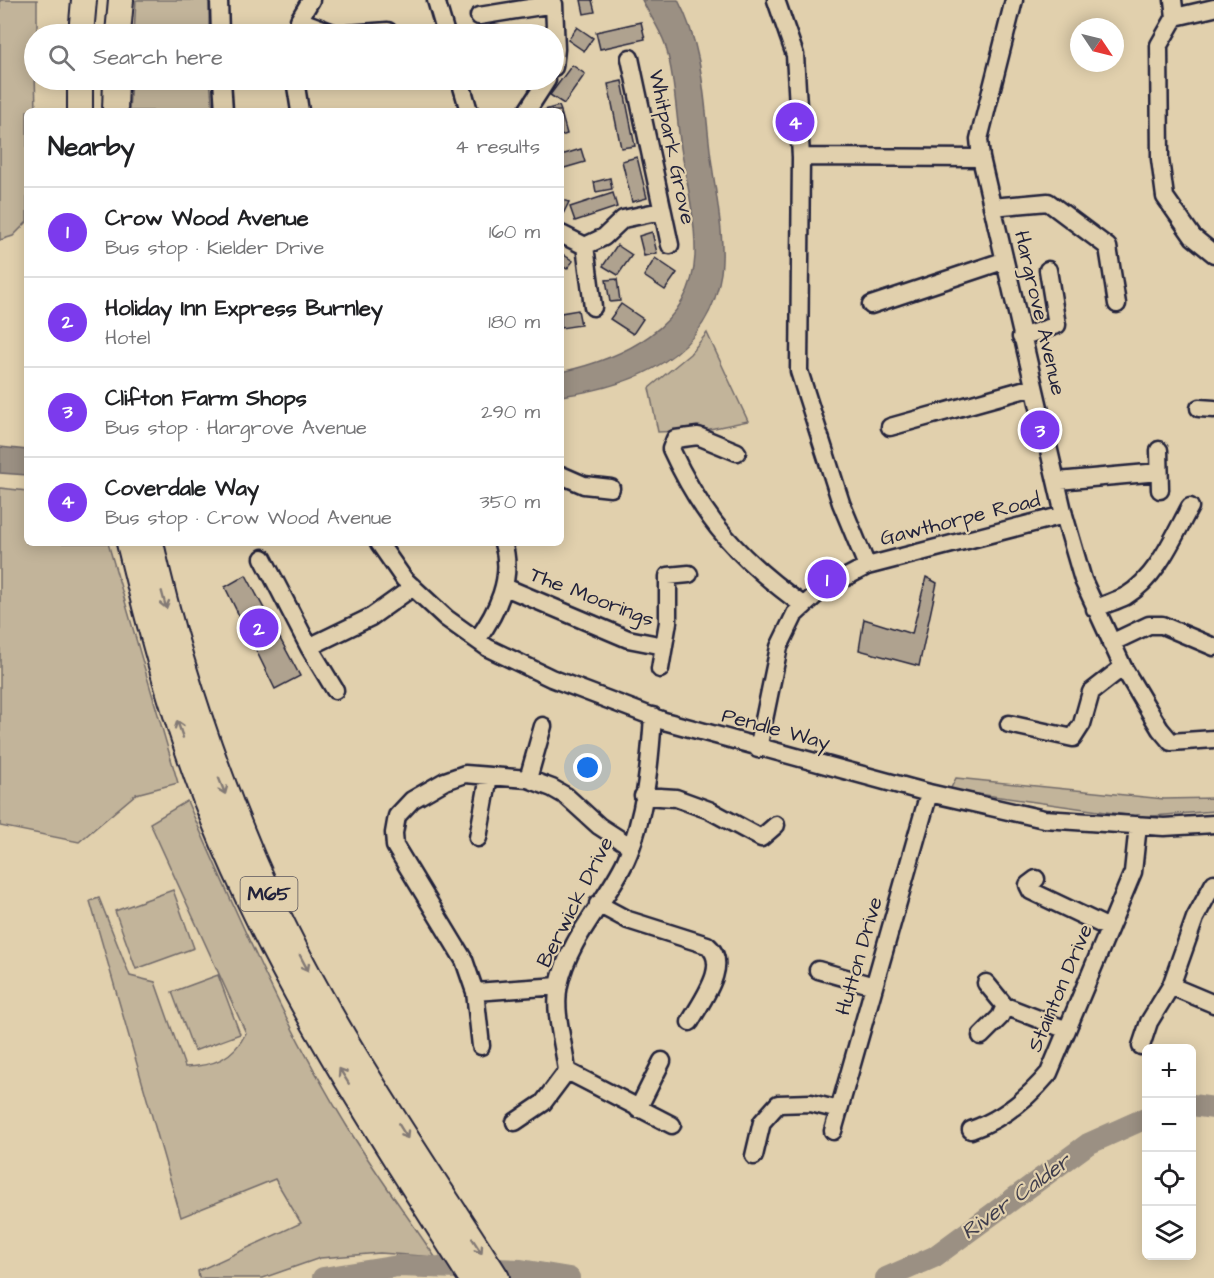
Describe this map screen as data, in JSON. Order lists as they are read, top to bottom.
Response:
{
  "streets": {
    "highway": ["M65"],
    "street": [
      "Whitpark Grove",
      "Hargrove Avenue",
      "Gawthorpe Road",
      "The Moorings",
      "Pendle Way",
      "Berwick Drive",
      "Hutton Drive",
      "Stainton Drive"
    ]
  },
  "crossings": [
    ["Hargrove Avenue", "Gawthorpe Road"],
    ["Gawthorpe Road", "Pendle Way"],
    ["The Moorings", "Pendle Way"],
    ["Pendle Way", "Berwick Drive"],
    ["Pendle Way", "Hutton Drive"],
    ["Pendle Way", "Stainton Drive"]
  ],
  "water": ["River Calder"],
  "north": "bottom right",
  "page": {
    "search": "Search here",
    "pins": [
      "4",
      "3",
      "1",
      "2"
    ],
    "heading": ["Nearby", "4 results"],
    "list": [
      {
        "mark": "1",
        "name": "Crow Wood Avenue",
        "note": "Bus stop · Kielder Drive",
        "value": "160 m"
      },
      {
        "mark": "2",
        "name": "Holiday Inn Express Burnley",
        "note": "Hotel",
        "value": "180 m"
      },
      {
        "mark": "3",
        "name": "Clifton Farm Shops",
        "note": "Bus stop · Hargrove Avenue",
        "value": "290 m"
      },
      {
        "mark": "4",
        "name": "Coverdale Way",
        "note": "Bus stop · Crow Wood Avenue",
        "value": "350 m"
      }
    ],
    "map_buttons": ["+", "−"]
  }
}
